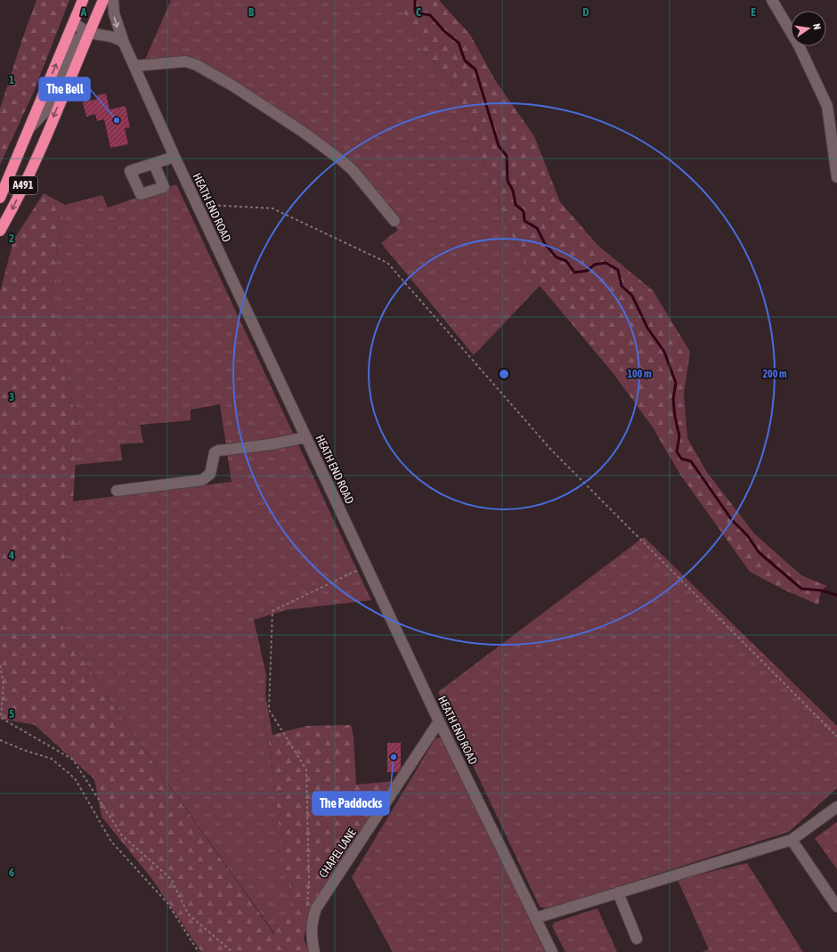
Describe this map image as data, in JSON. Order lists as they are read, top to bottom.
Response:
{
  "streets": {
    "highway": ["A491"],
    "street": ["HEATH END ROAD", "CHAPEL LANE"]
  },
  "crossings": [
    ["HEATH END ROAD", "CHAPEL LANE"]
  ],
  "places": ["The Bell", "The Paddocks"],
  "north": "right",
  "grid": {
    "columns": [
      "A",
      "B",
      "C",
      "D",
      "E"
    ],
    "rows": [
      "1",
      "2",
      "3",
      "4",
      "5",
      "6"
    ]
  },
  "rings": ["100 m", "200 m"]
}
